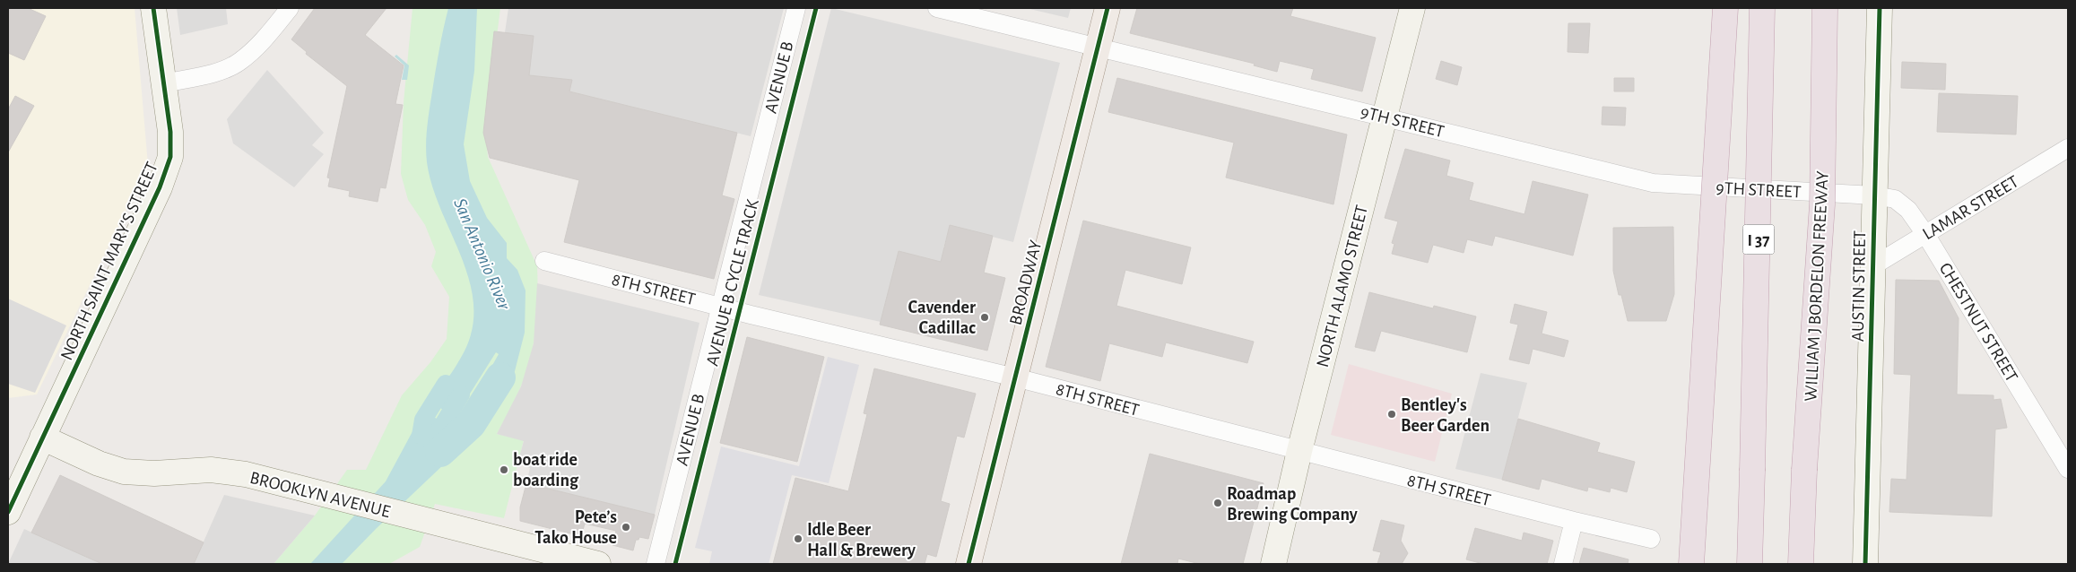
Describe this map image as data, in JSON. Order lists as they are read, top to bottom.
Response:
{
  "streets": {
    "highway": ["I 37", "WILLIAM J BORDELON FREEWAY"],
    "main road": ["BROADWAY"],
    "street": [
      "AVENUE B",
      "9TH STREET",
      "LAMAR STREET",
      "NORTH SAINT MARY'S STREET",
      "NORTH ALAMO STREET",
      "AUSTIN STREET",
      "8TH STREET",
      "CHESTNUT STREET",
      "BROOKLYN AVENUE"
    ],
    "cycle path": ["AVENUE B CYCLE TRACK"]
  },
  "crossings": [
    ["AVENUE B", "8TH STREET"],
    ["9TH STREET", "BROADWAY"],
    ["9TH STREET", "NORTH ALAMO STREET"],
    ["9TH STREET", "AUSTIN STREET"],
    ["9TH STREET", "CHESTNUT STREET"],
    ["LAMAR STREET", "AUSTIN STREET"],
    ["LAMAR STREET", "CHESTNUT STREET"],
    ["NORTH SAINT MARY'S STREET", "BROOKLYN AVENUE"],
    ["BROADWAY", "8TH STREET"],
    ["NORTH ALAMO STREET", "8TH STREET"],
    ["AUSTIN STREET", "CHESTNUT STREET"]
  ],
  "water": ["San Antonio River"],
  "places": [
    "Cavender Cadillac",
    "Bentley's Beer Garden",
    "boat ride boarding",
    "Roadmap Brewing Company",
    "Pete’s Tako House",
    "Idle Beer Hall & Brewery"
  ]
}
